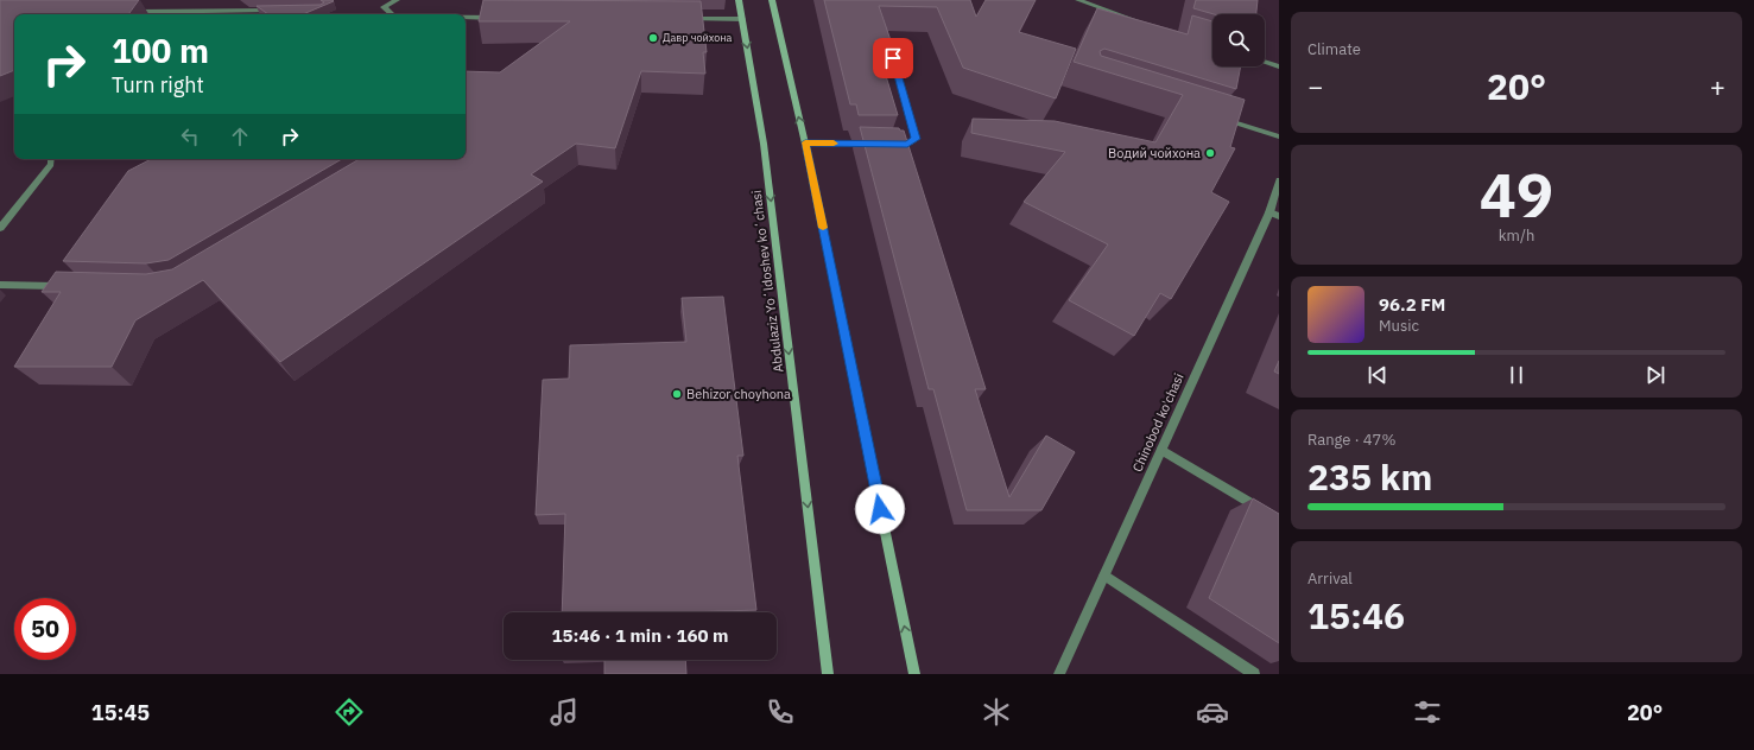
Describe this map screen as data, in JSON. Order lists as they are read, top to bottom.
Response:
{
  "streets": {
    "main road": ["Abdulaziz Yoʻldoshev koʻchasi"],
    "street": ["Chinobod ko'chasi"]
  },
  "places": ["Давр чойхона", "Водий чойхона", "Behizor choyhona"],
  "page": {
    "tile": [
      "Climate",
      ["49", "km/h"],
      ["Range · 47%", "235 km"],
      ["Arrival", "15:46"]
    ],
    "turn": ["100 m", "Turn right"],
    "heat": ["−", "20°", "+"],
    "song": ["96.2 FM", "Music"],
    "limit": "50",
    "trip": "15:46 · 1 min · 160 m",
    "tabs": ["15:45", "20°"]
  }
}
